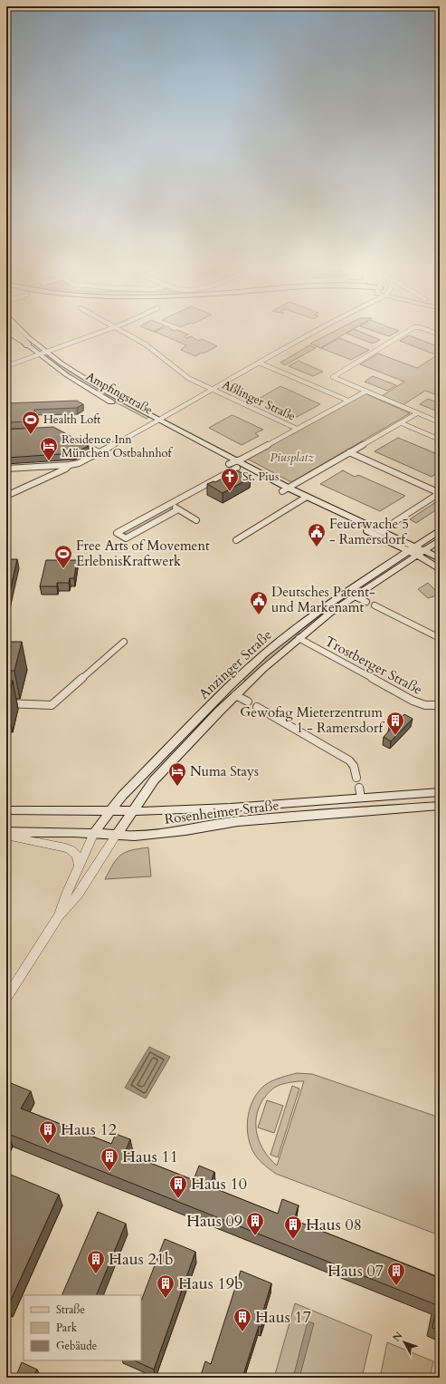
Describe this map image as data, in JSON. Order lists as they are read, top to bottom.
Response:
{
  "streets": {
    "main road": ["Ampfingstraße", "Anzinger Straße", "Rosenheimer Straße"],
    "street": ["Aßlinger Straße", "Trostberger Straße"]
  },
  "crossings": [
    ["Anzinger Straße", "Trostberger Straße"],
    ["Anzinger Straße", "Rosenheimer Straße"]
  ],
  "parks": ["Piusplatz"],
  "places": {
    "sports": ["Health Loft", "Free Arts of Movement ErlebnisKraftwerk"],
    "hotel": ["Residence Inn München Ostbahnhof", "Numa Stays"],
    "church": ["St. Pius"],
    "public building": ["Feuerwache 5 - Ramersdorf", "Deutsches Patent- und Markenamt"],
    "building": [
      "Gewofag Mieterzentrum 1 - Ramersdorf",
      "Haus 12",
      "Haus 11",
      "Haus 10",
      "Haus 09",
      "Haus 08",
      "Haus 21b",
      "Haus 07",
      "Haus 19b",
      "Haus 17"
    ]
  },
  "legend": ["Straße", "Park", "Gebäude"],
  "north": "top left"
}
